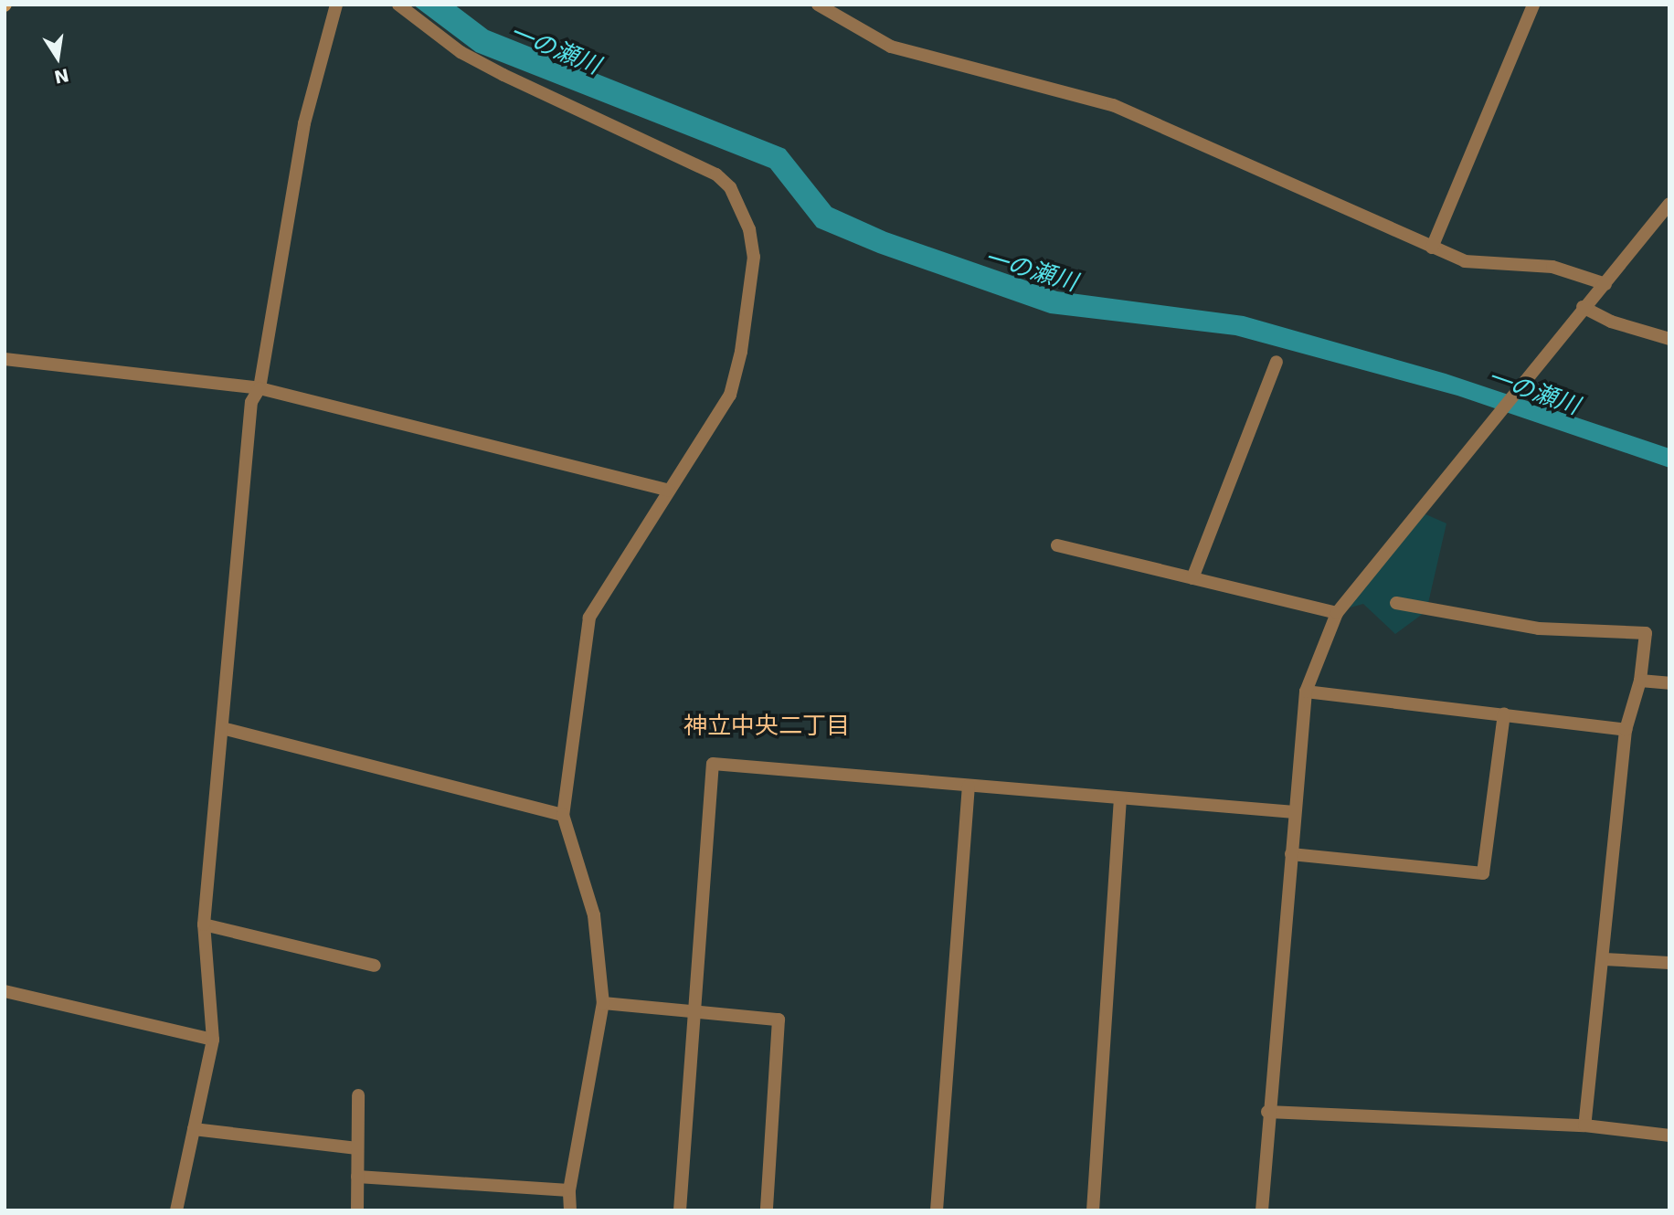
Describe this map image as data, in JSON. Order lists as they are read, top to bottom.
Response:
{
  "districts": ["神立中央二丁目"],
  "water": ["一の瀬川"],
  "north": "bottom"
}
